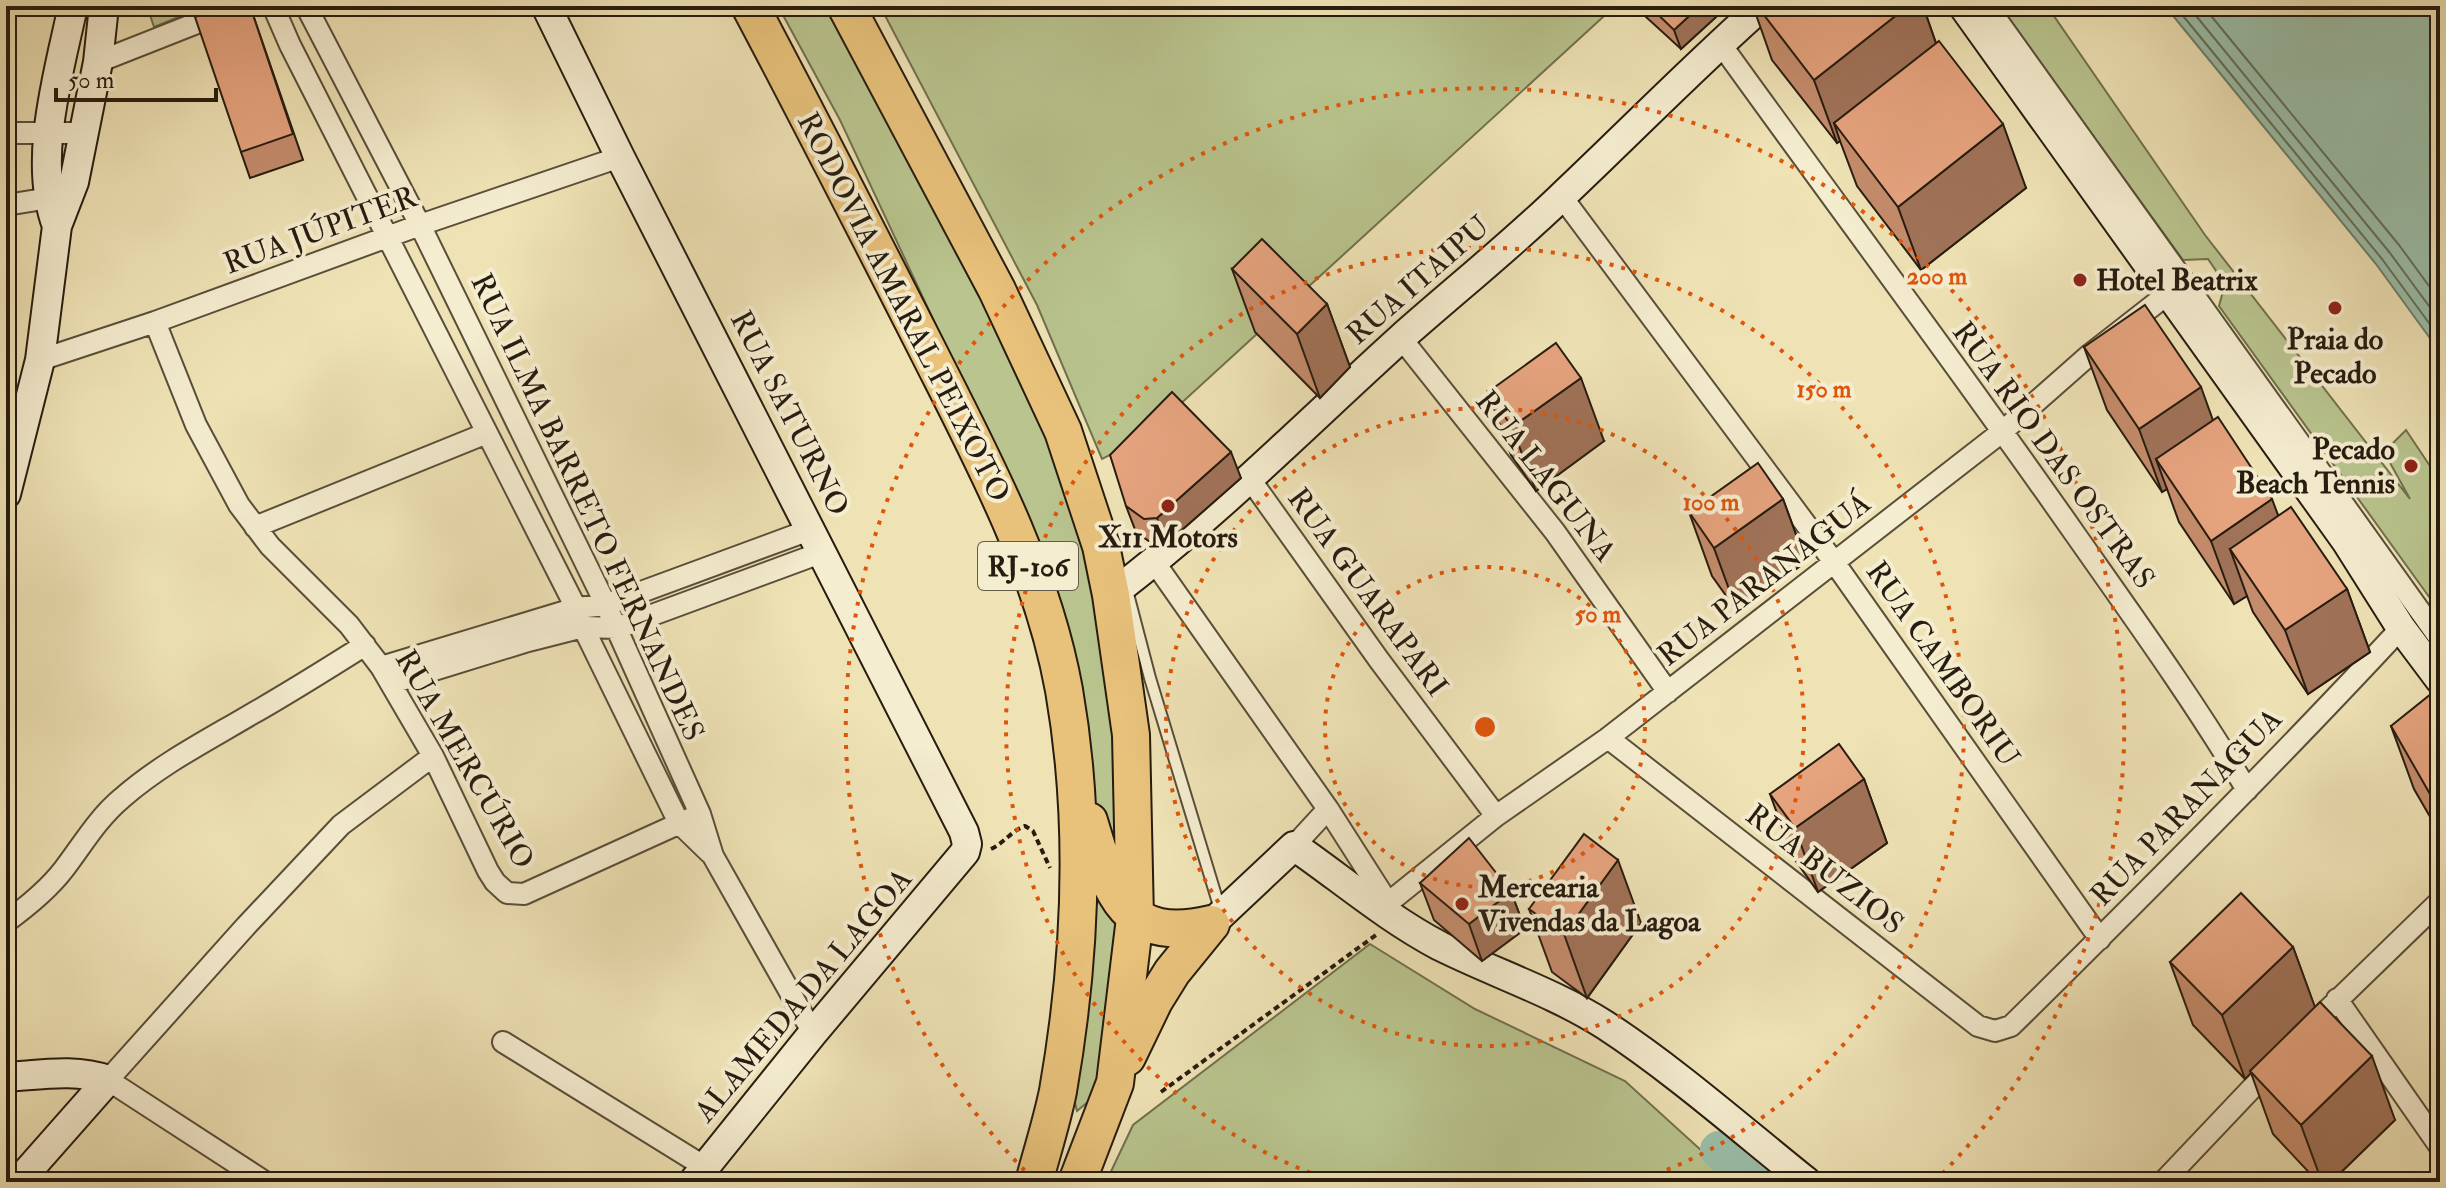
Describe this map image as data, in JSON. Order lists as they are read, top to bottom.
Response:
{
  "streets": {
    "highway": ["RODOVIA AMARAL PEIXOTO", "RJ-106"],
    "street": [
      "RUA JÚPITER",
      "RUA ITAIPU",
      "RUA SATURNO",
      "RUA RIO DAS OSTRAS",
      "RUA LAGUNA",
      "RUA ILMA BARRETO FERNANDES",
      "RUA PARANAGUÁ",
      "RUA GUARAPARI",
      "RUA CAMBORIU",
      "RUA MERCÚRIO",
      "RUA PARANAGUA",
      "RUA BUZIOS",
      "ALAMEDA DA LAGOA"
    ]
  },
  "crossings": [
    ["RUA JÚPITER", "RUA SATURNO"],
    ["RUA JÚPITER", "RUA ILMA BARRETO FERNANDES"],
    ["RUA JÚPITER", "RUA MERCÚRIO"],
    ["RUA ITAIPU", "RUA RIO DAS OSTRAS"],
    ["RUA ITAIPU", "RUA LAGUNA"],
    ["RUA ITAIPU", "RJ-106"],
    ["RUA ITAIPU", "RUA GUARAPARI"],
    ["RUA ITAIPU", "RUA CAMBORIU"],
    ["RUA SATURNO", "ALAMEDA DA LAGOA"],
    ["RUA RIO DAS OSTRAS", "RUA PARANAGUÁ"],
    ["RUA RIO DAS OSTRAS", "RUA PARANAGUA"],
    ["RUA LAGUNA", "RUA PARANAGUÁ"],
    ["RUA ILMA BARRETO FERNANDES", "RUA MERCÚRIO"],
    ["RUA ILMA BARRETO FERNANDES", "ALAMEDA DA LAGOA"],
    ["RUA PARANAGUÁ", "RUA GUARAPARI"],
    ["RUA PARANAGUÁ", "RUA CAMBORIU"],
    ["RUA PARANAGUÁ", "RUA BUZIOS"],
    ["RUA CAMBORIU", "RUA PARANAGUA"],
    ["RUA PARANAGUA", "RUA BUZIOS"]
  ],
  "places": [
    "Hotel Beatrix",
    "Praia do Pecado",
    "Pecado Beach Tennis",
    "X11 Motors",
    "Mercearia Vivendas da Lagoa"
  ],
  "scale_bar": "50 m",
  "rings": [
    "200 m",
    "150 m",
    "100 m",
    "50 m"
  ]
}
